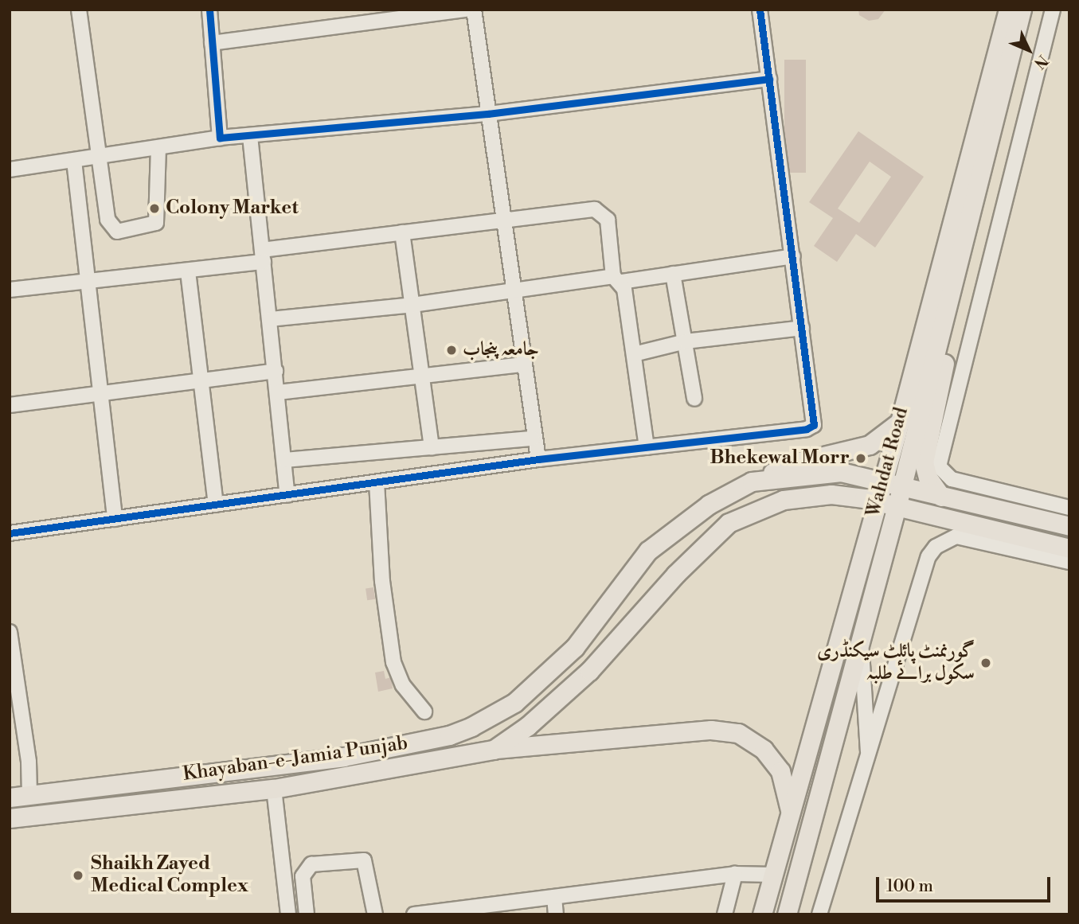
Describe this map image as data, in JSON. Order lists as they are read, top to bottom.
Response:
{
  "streets": {
    "main road": ["Wahdat Road", "Khayaban-e-Jamia Punjab"]
  },
  "crossings": [
    ["Wahdat Road", "Khayaban-e-Jamia Punjab"]
  ],
  "places": [
    "Colony Market",
    "جامعہ پنجاب",
    "Bhekewal Morr",
    "گورنمنٹ پائلٹ سیکنڈری سکول برائے طلبہ",
    "Shaikh Zayed Medical Complex"
  ],
  "scale_bar": "100 m",
  "north": "bottom right"
}
